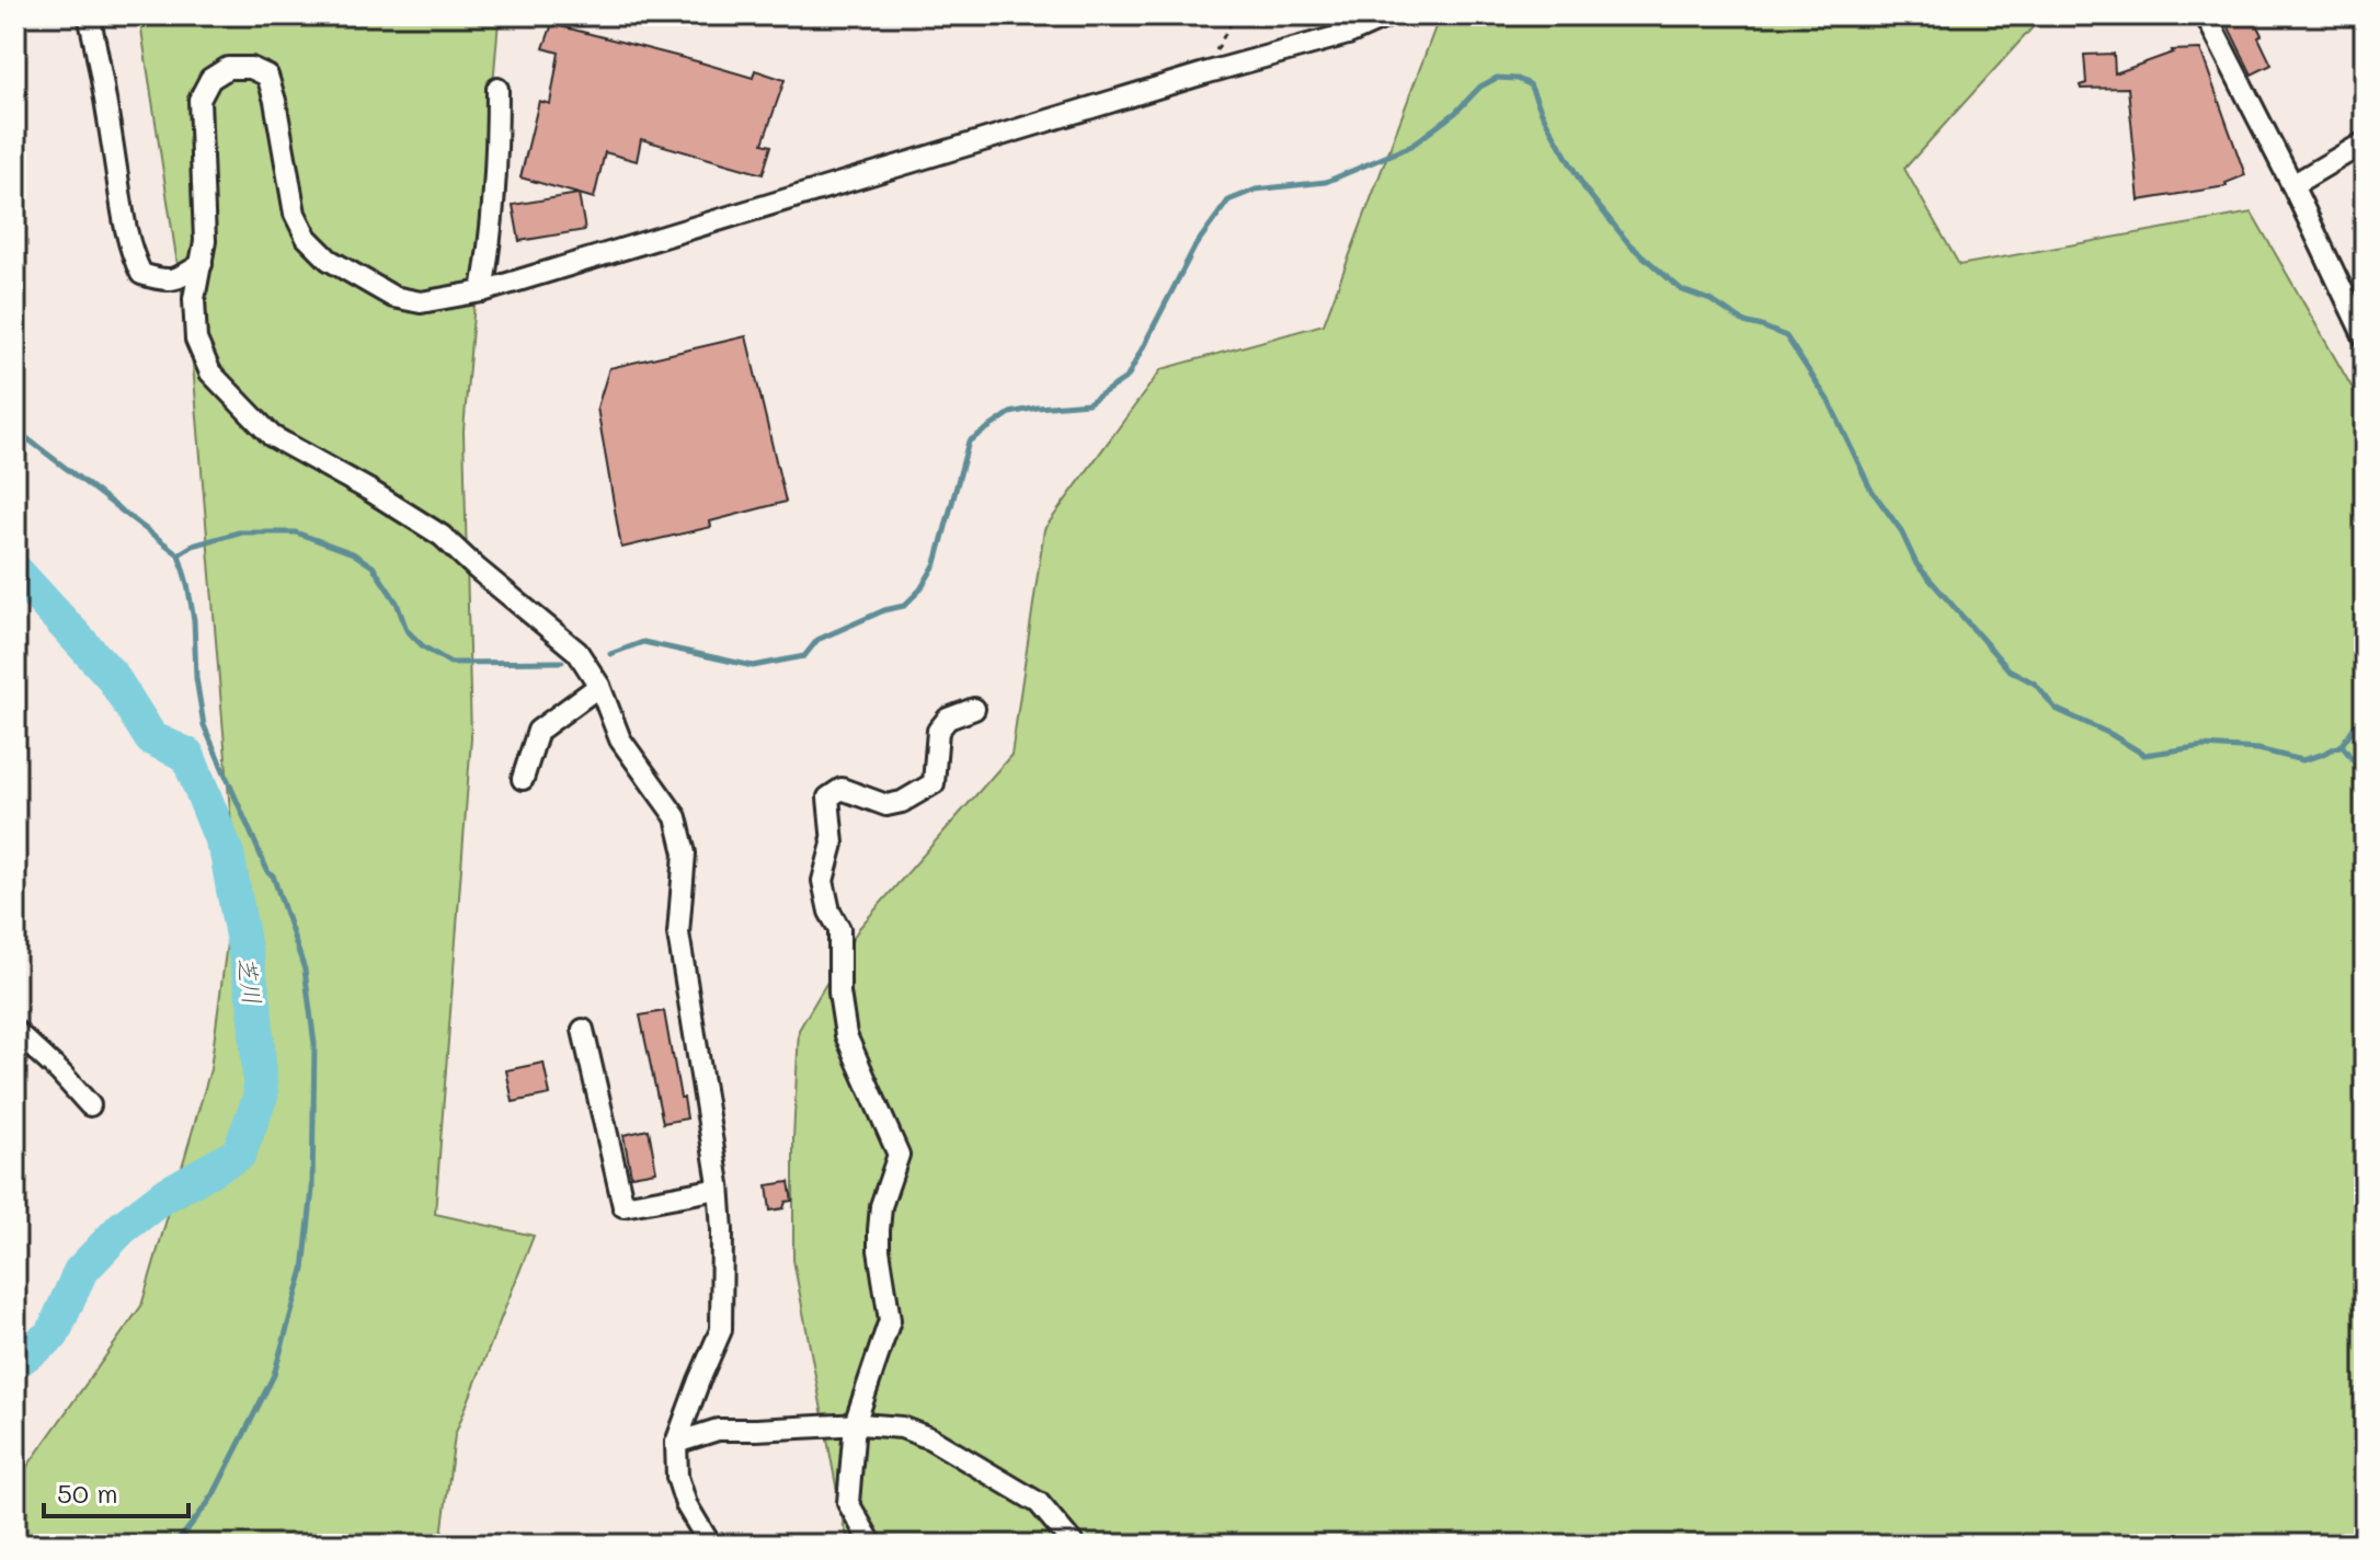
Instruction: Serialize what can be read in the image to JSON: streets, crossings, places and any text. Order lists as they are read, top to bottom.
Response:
{
  "water": ["芝川"],
  "scale_bar": "50 m"
}
